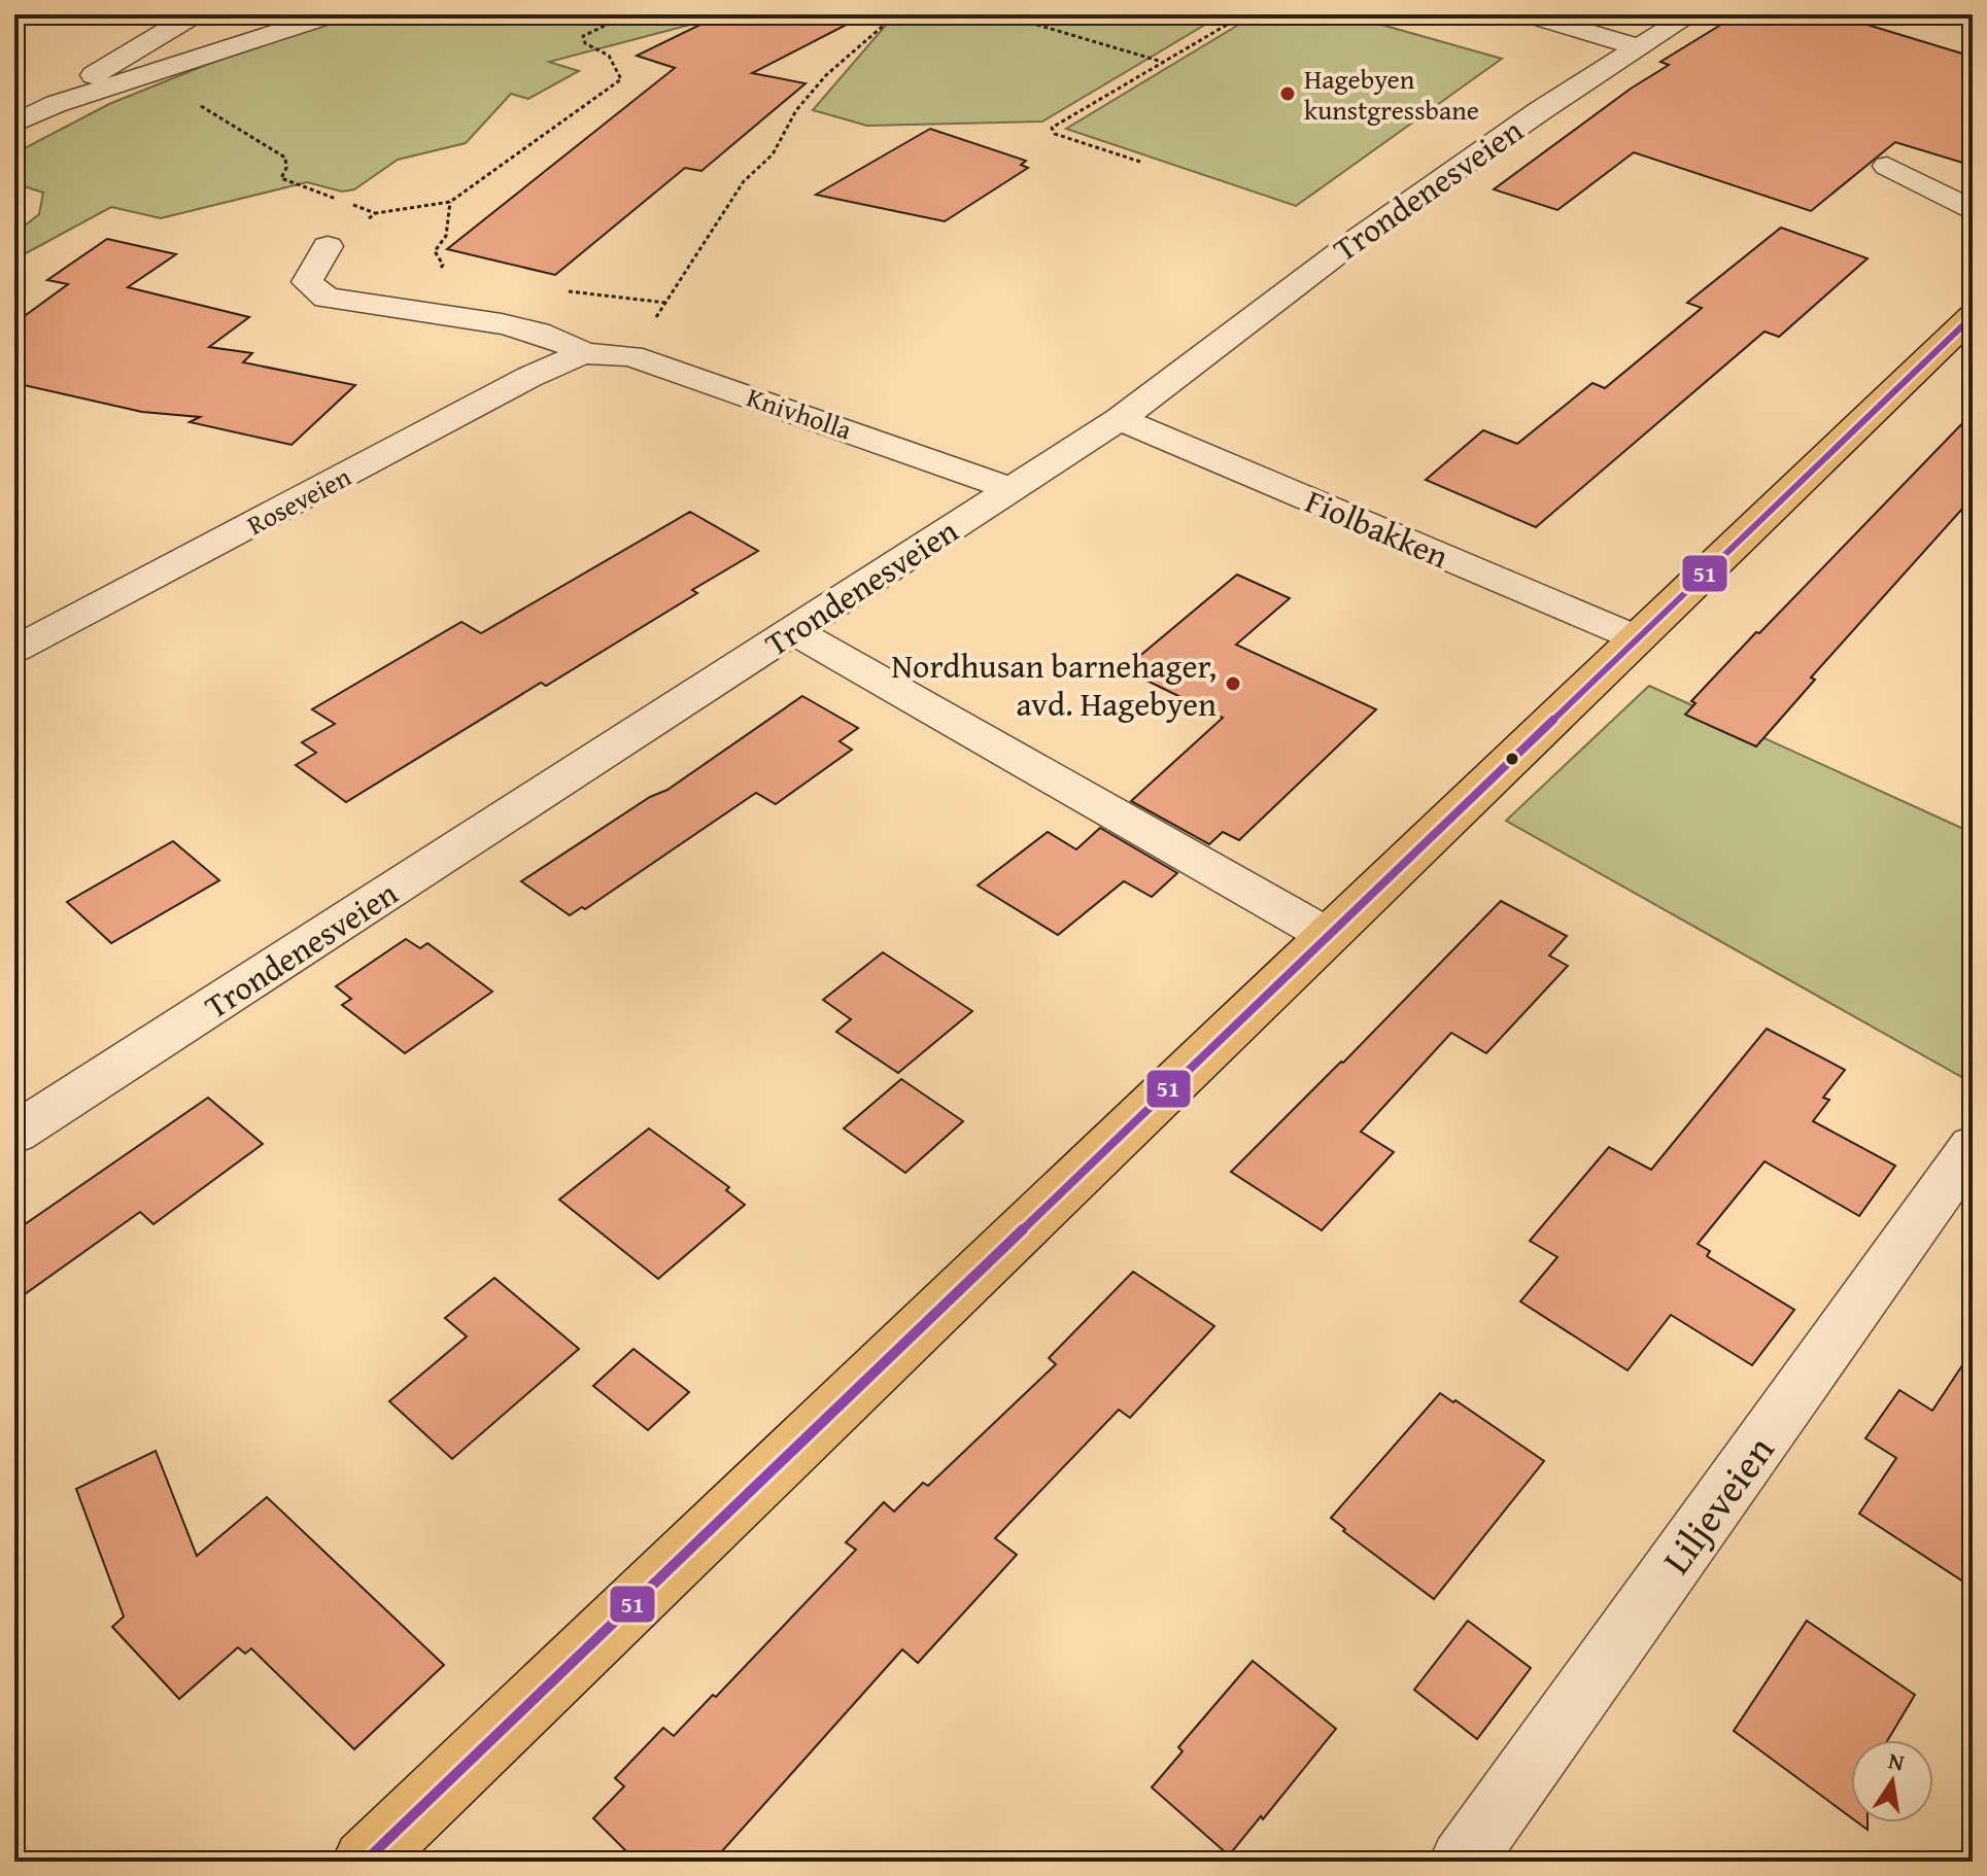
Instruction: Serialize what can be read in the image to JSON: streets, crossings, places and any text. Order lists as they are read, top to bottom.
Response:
{
  "streets": {
    "street": [
      "Trondenesveien",
      "Knivholla",
      "Roseveien",
      "Fiolbakken",
      "Liljeveien"
    ]
  },
  "crossings": [
    ["Trondenesveien", "Knivholla"],
    ["Trondenesveien", "Fiolbakken"],
    ["Knivholla", "Roseveien"]
  ],
  "places": ["Hagebyen kunstgressbane", "Nordhusan barnehager, avd. Hagebyen"],
  "lines": ["transit line 51"],
  "north": "top"
}
